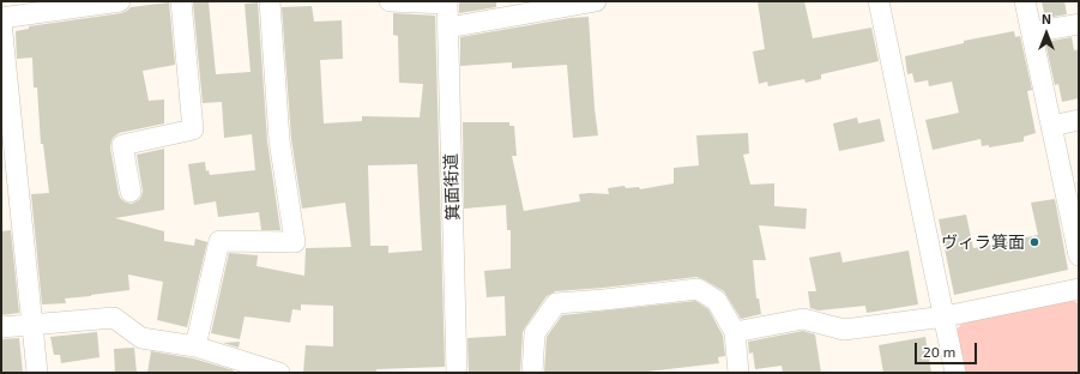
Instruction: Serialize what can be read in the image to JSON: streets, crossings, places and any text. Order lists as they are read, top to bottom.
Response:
{
  "streets": {
    "street": ["箕面街道"]
  },
  "places": ["ヴィラ箕面"],
  "scale_bar": "20 m",
  "north": "top"
}
